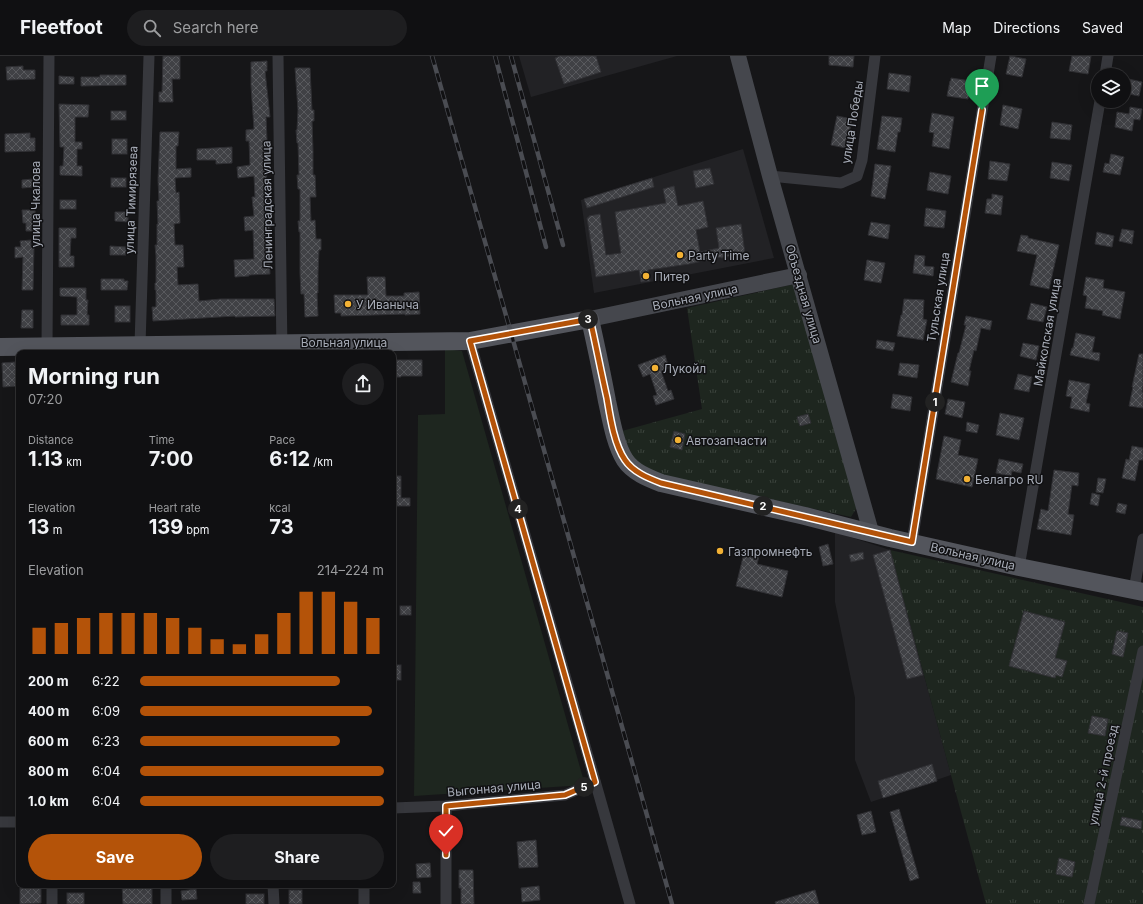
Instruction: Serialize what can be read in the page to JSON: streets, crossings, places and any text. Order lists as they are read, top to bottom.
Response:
{
  "streets": {
    "main road": ["Вольная улица"],
    "street": [
      "улица Победы",
      "улица Тимирязева",
      "улица Чкалова",
      "Ленинградская улица",
      "Объездная улица",
      "Тульская улица",
      "Майкопская улица",
      "улица 2-й проезд",
      "Выгонная улица"
    ]
  },
  "crossings": [
    ["улица Победы", "Объездная улица"],
    ["улица Тимирязева", "Вольная улица"],
    ["улица Чкалова", "Вольная улица"],
    ["Ленинградская улица", "Вольная улица"],
    ["Объездная улица", "Вольная улица"],
    ["Вольная улица", "Тульская улица"],
    ["Вольная улица", "Майкопская улица"]
  ],
  "places": [
    "Party Time",
    "Питер",
    "У Иваныча",
    "Лукойл",
    "Автозапчасти",
    "Белагро RU",
    "Газпромнефть"
  ],
  "page": {
    "header": "Fleetfoot",
    "search": "Search here",
    "nav": ["Map", "Directions", "Saved"],
    "pins": [
      "3",
      "1",
      "2",
      "4",
      "5"
    ],
    "heading": ["Morning run", "07:20"],
    "stats": [
      ["Distance", "1.13 km"],
      ["Time", "7:00"],
      ["Pace", "6:12 /km"],
      ["Elevation", "13 m"],
      ["Heart rate", "139 bpm"],
      ["kcal", "73"]
    ],
    "chart": ["Elevation", "214–224 m"],
    "list": [
      {
        "name": "200 m",
        "note": "6:22"
      },
      {
        "name": "400 m",
        "note": "6:09"
      },
      {
        "name": "600 m",
        "note": "6:23"
      },
      {
        "name": "800 m",
        "note": "6:04"
      },
      {
        "name": "1.0 km",
        "note": "6:04"
      }
    ],
    "buttons": ["Save", "Share"]
  }
}
